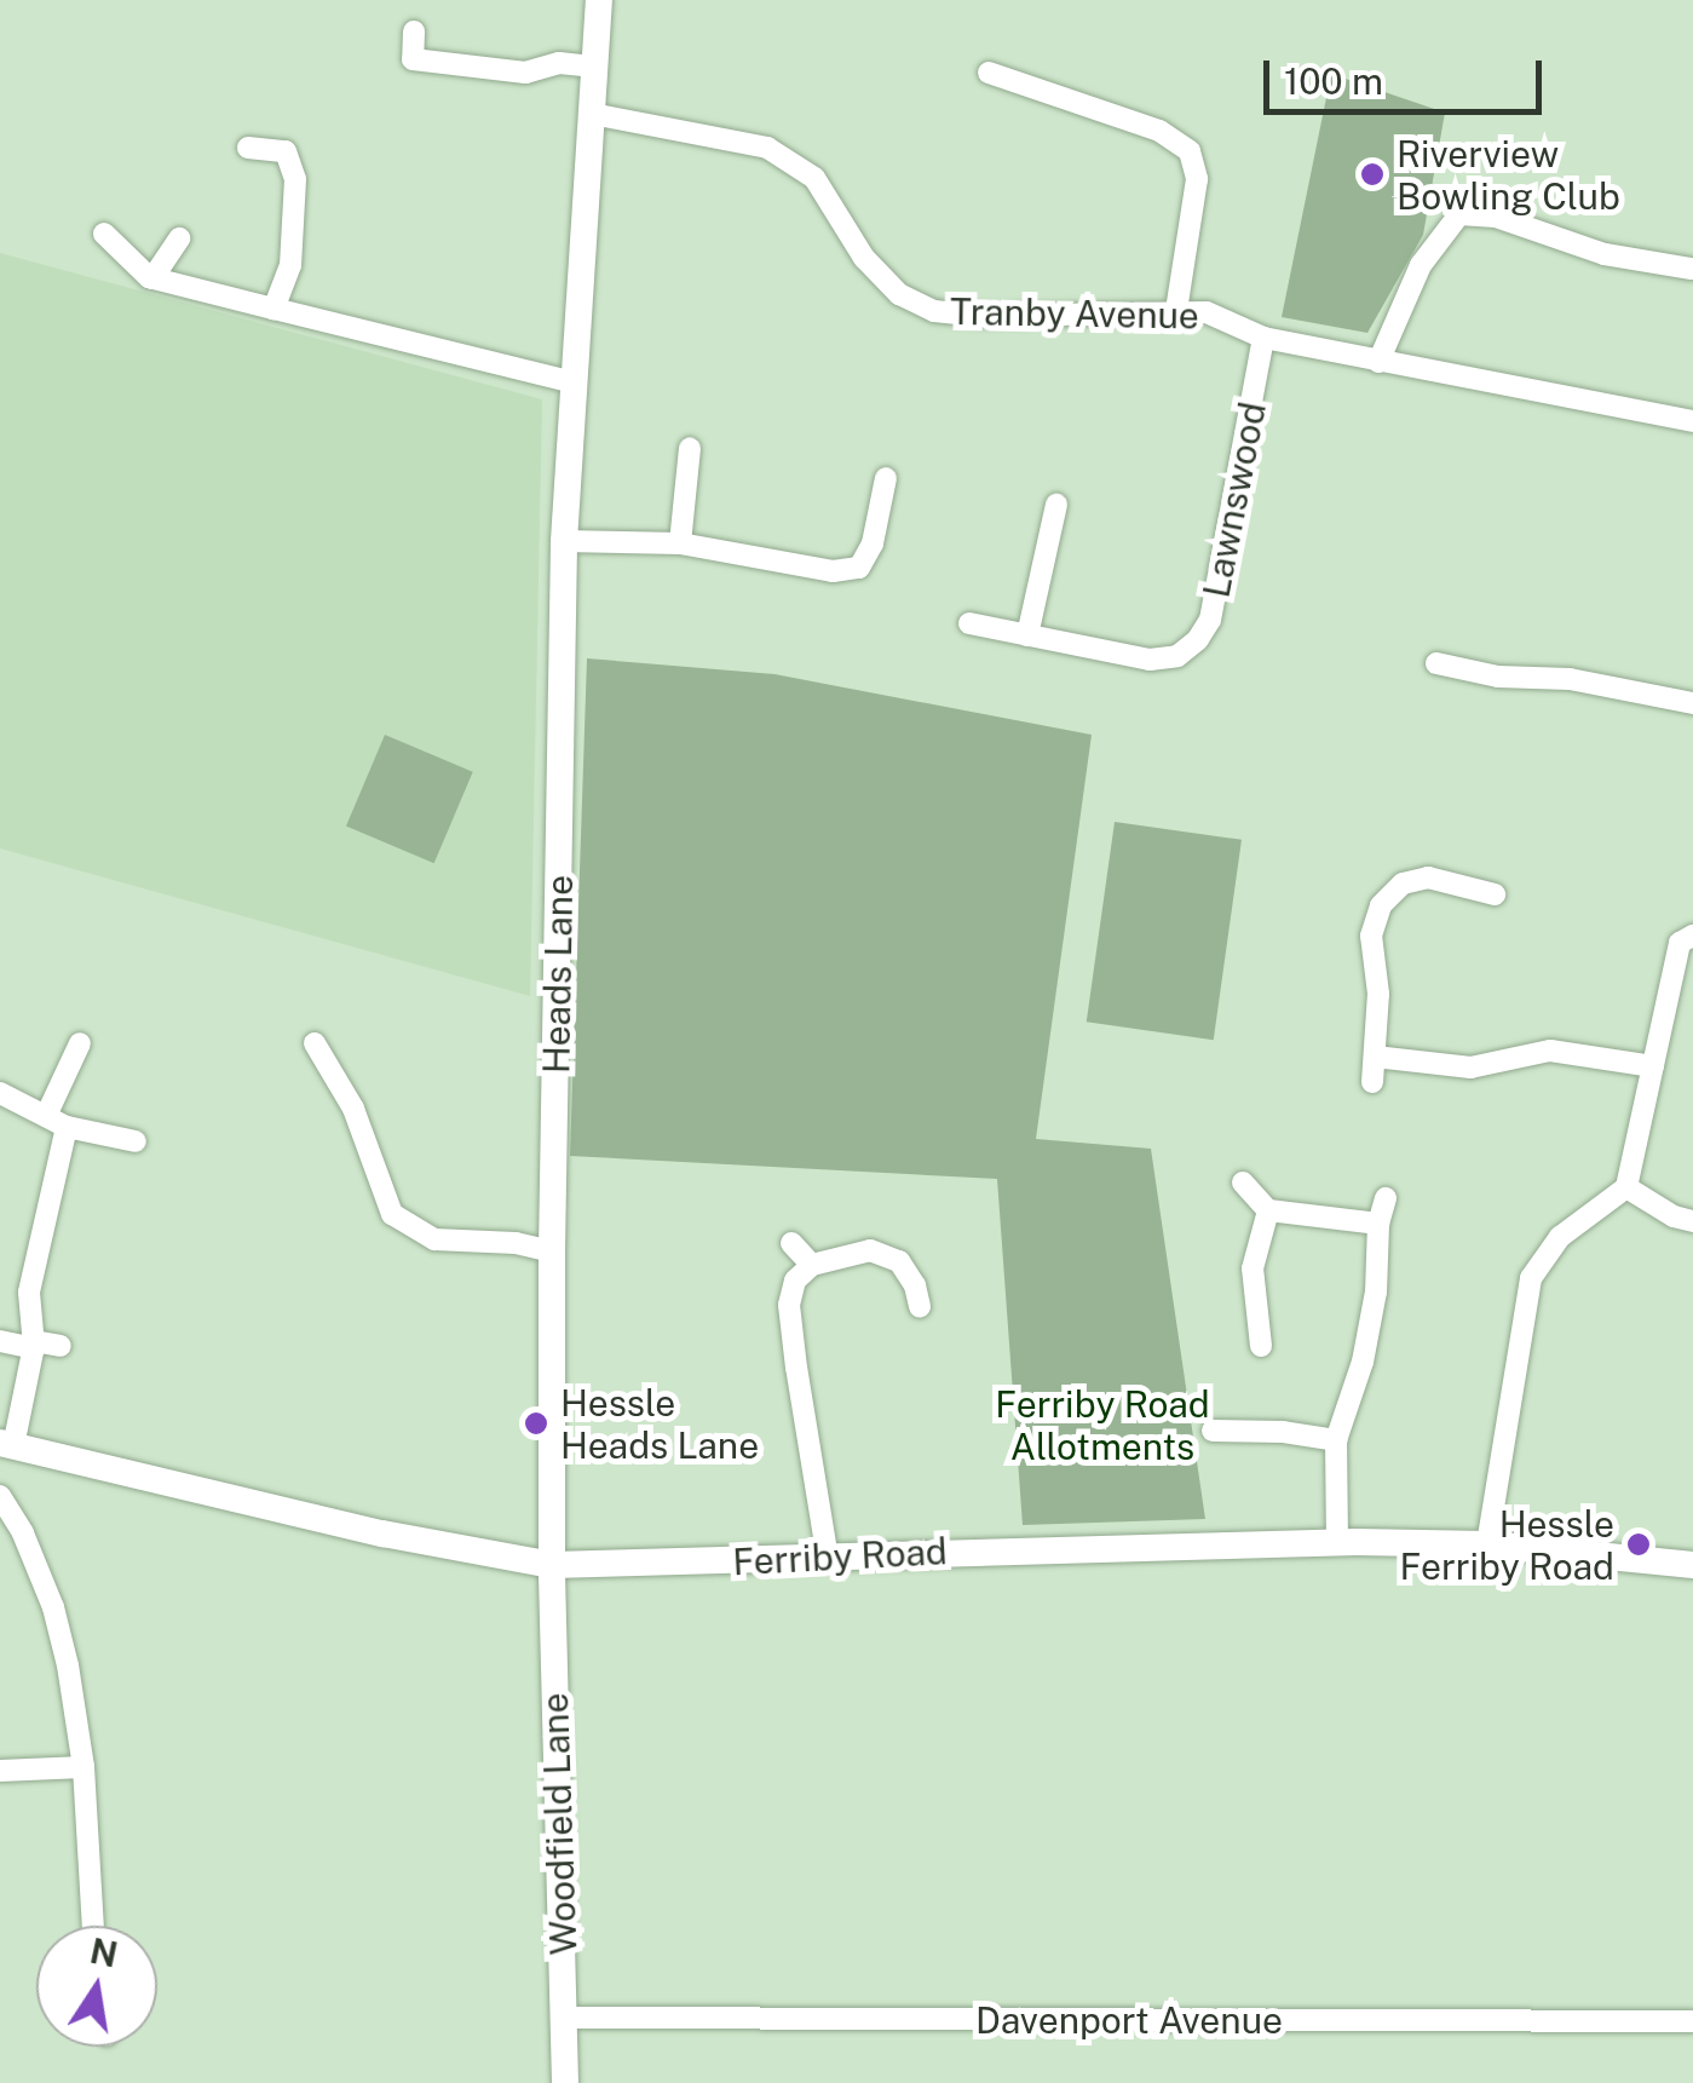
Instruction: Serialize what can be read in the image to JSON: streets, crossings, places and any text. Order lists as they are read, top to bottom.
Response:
{
  "streets": {
    "street": [
      "Tranby Avenue",
      "Lawnswood",
      "Heads Lane",
      "Ferriby Road",
      "Woodfield Lane",
      "Davenport Avenue"
    ]
  },
  "crossings": [
    ["Tranby Avenue", "Lawnswood"],
    ["Tranby Avenue", "Heads Lane"],
    ["Heads Lane", "Ferriby Road"],
    ["Heads Lane", "Woodfield Lane"],
    ["Ferriby Road", "Woodfield Lane"],
    ["Woodfield Lane", "Davenport Avenue"]
  ],
  "parks": ["Ferriby Road Allotments"],
  "places": ["Riverview Bowling Club", "Hessle Heads Lane", "Hessle Ferriby Road"],
  "scale_bar": "100 m",
  "north": "top"
}
